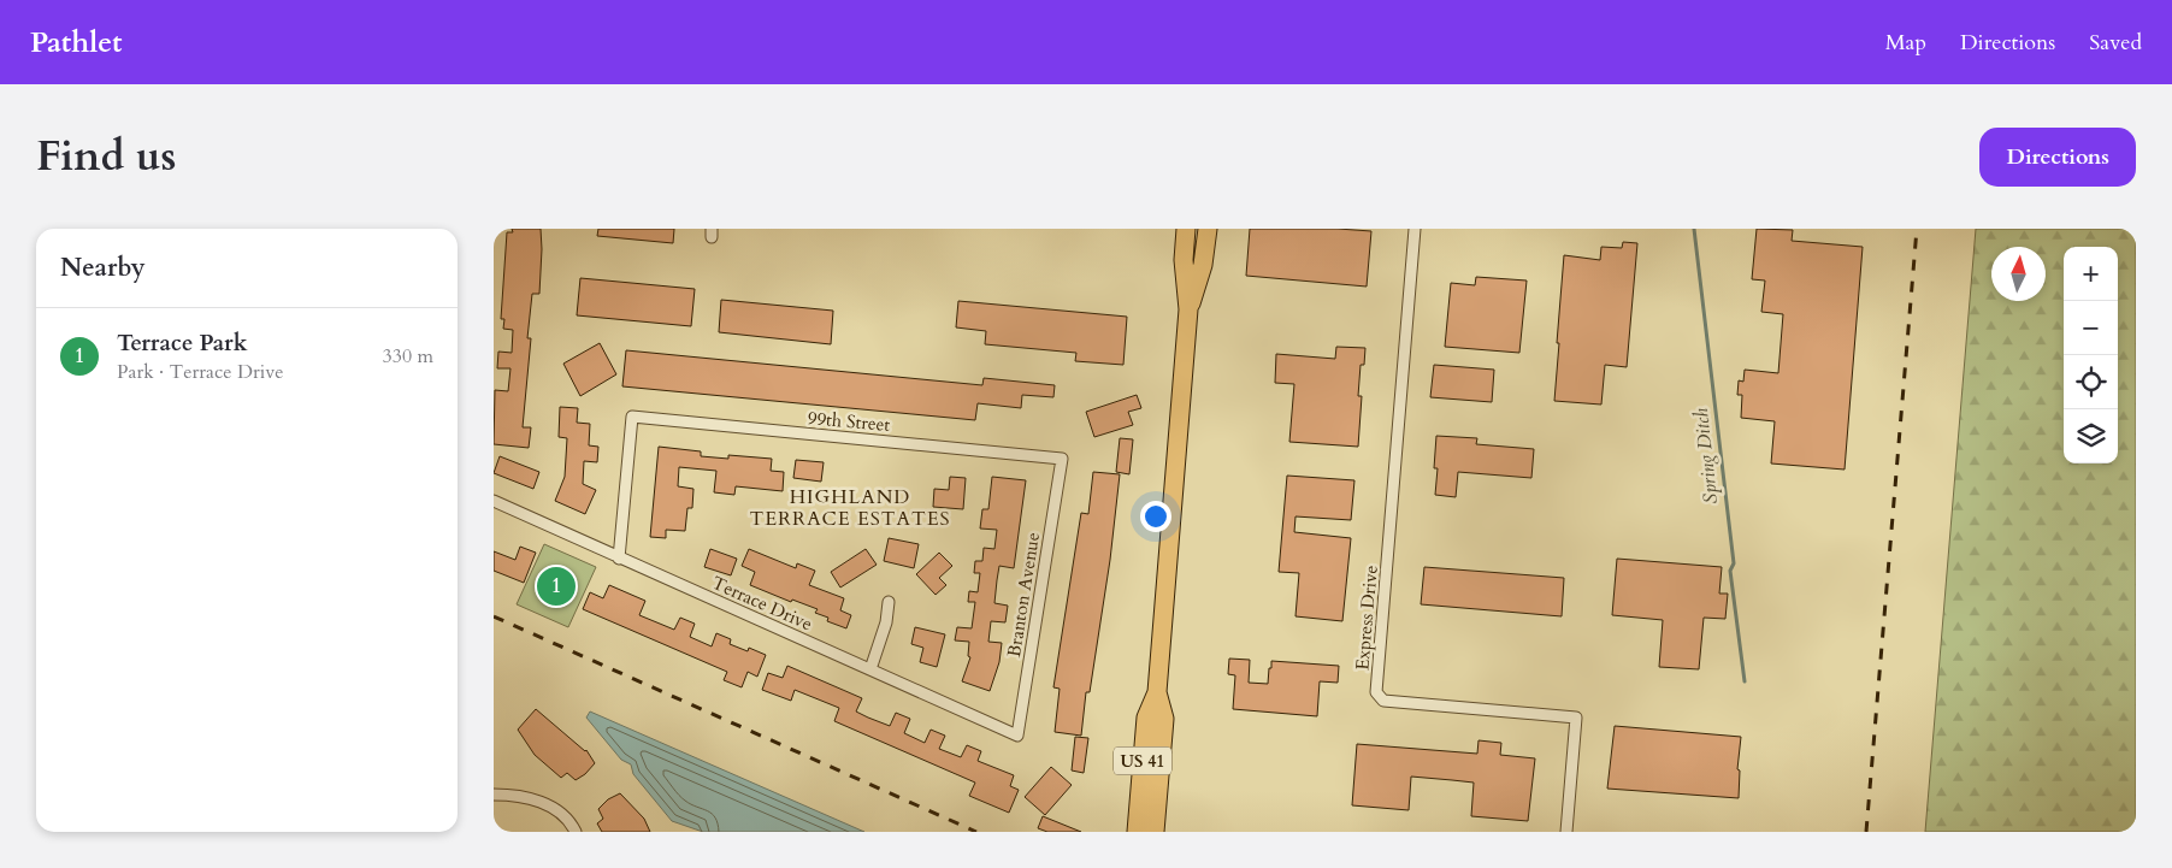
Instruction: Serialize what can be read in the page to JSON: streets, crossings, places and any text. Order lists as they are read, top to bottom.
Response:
{
  "streets": {
    "highway": ["US 41"],
    "street": [
      "99th Street",
      "Branton Avenue",
      "Terrace Drive",
      "Express Drive"
    ]
  },
  "crossings": [
    ["99th Street", "Branton Avenue"],
    ["99th Street", "Terrace Drive"],
    ["Branton Avenue", "Terrace Drive"]
  ],
  "districts": ["HIGHLAND TERRACE ESTATES"],
  "water": ["Spring Ditch"],
  "north": "top",
  "page": {
    "header": "Pathlet",
    "nav": ["Map", "Directions", "Saved"],
    "title": "Find us",
    "buttons": "Directions",
    "heading": "Nearby",
    "map_buttons": ["+", "−"],
    "list": [
      {
        "mark": "1",
        "name": "Terrace Park",
        "note": "Park · Terrace Drive",
        "value": "330 m"
      }
    ],
    "pins": "1"
  }
}
